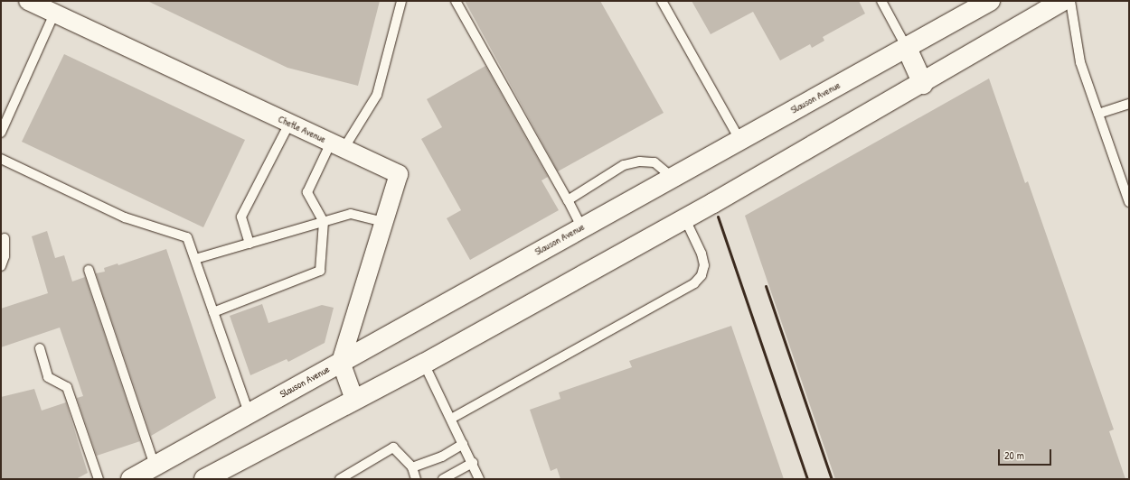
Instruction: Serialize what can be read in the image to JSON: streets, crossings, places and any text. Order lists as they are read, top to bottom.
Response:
{
  "streets": {
    "main road": ["Slauson Avenue"],
    "street": ["Chetle Avenue"]
  },
  "crossings": [
    ["Slauson Avenue", "Chetle Avenue"]
  ],
  "scale_bar": "20 m"
}
